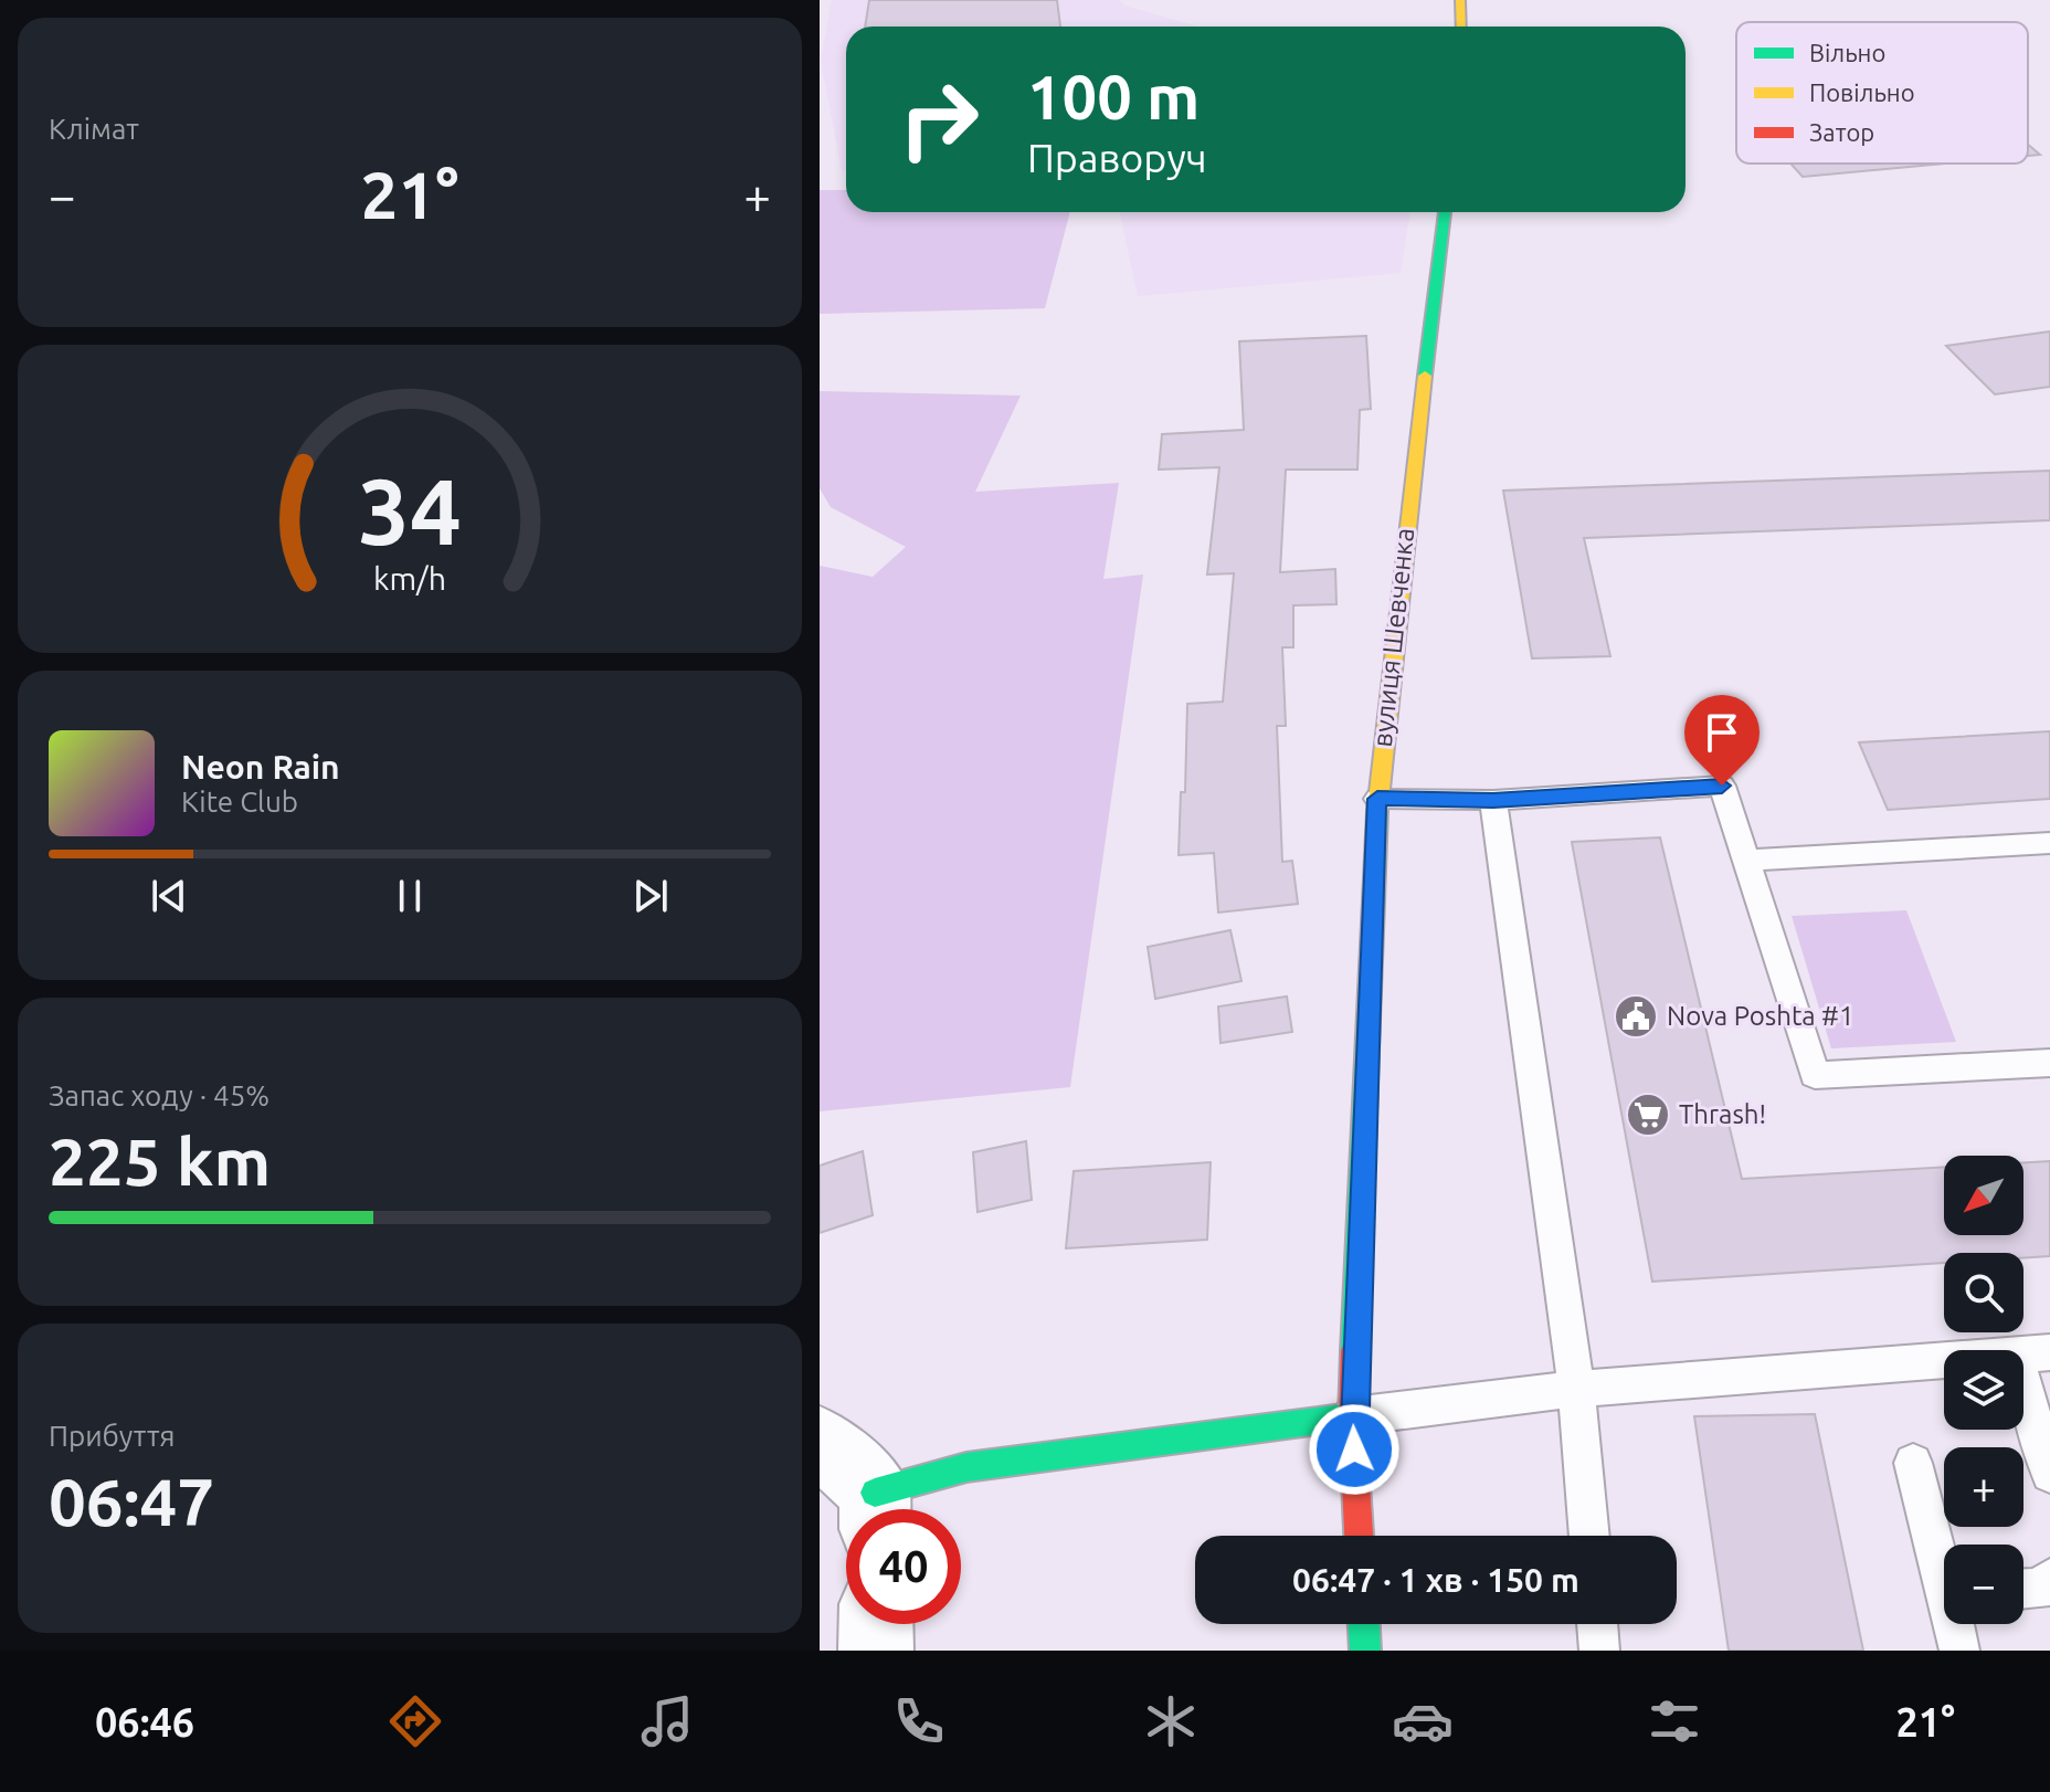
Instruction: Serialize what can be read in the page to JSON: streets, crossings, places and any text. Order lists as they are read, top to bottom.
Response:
{
  "streets": {
    "street": ["вулиця Шевченка"]
  },
  "places": {
    "public building": ["Nova Poshta #1"],
    "supermarket": ["Thrash!"]
  },
  "legend": ["Вільно", "Повільно", "Затор"],
  "north": "bottom left",
  "page": {
    "tile": [
      "Клімат",
      ["Запас ходу · 45%", "225 km"],
      ["Прибуття", "06:47"]
    ],
    "turn": ["100 m", "Праворуч"],
    "heat": ["−", "21°", "+"],
    "song": ["Neon Rain", "Kite Club"],
    "map_buttons": ["+", "−"],
    "limit": "40",
    "trip": "06:47 · 1 хв · 150 m",
    "tabs": ["06:46", "21°"],
    "gauge": ["34", "km/h"]
  }
}
